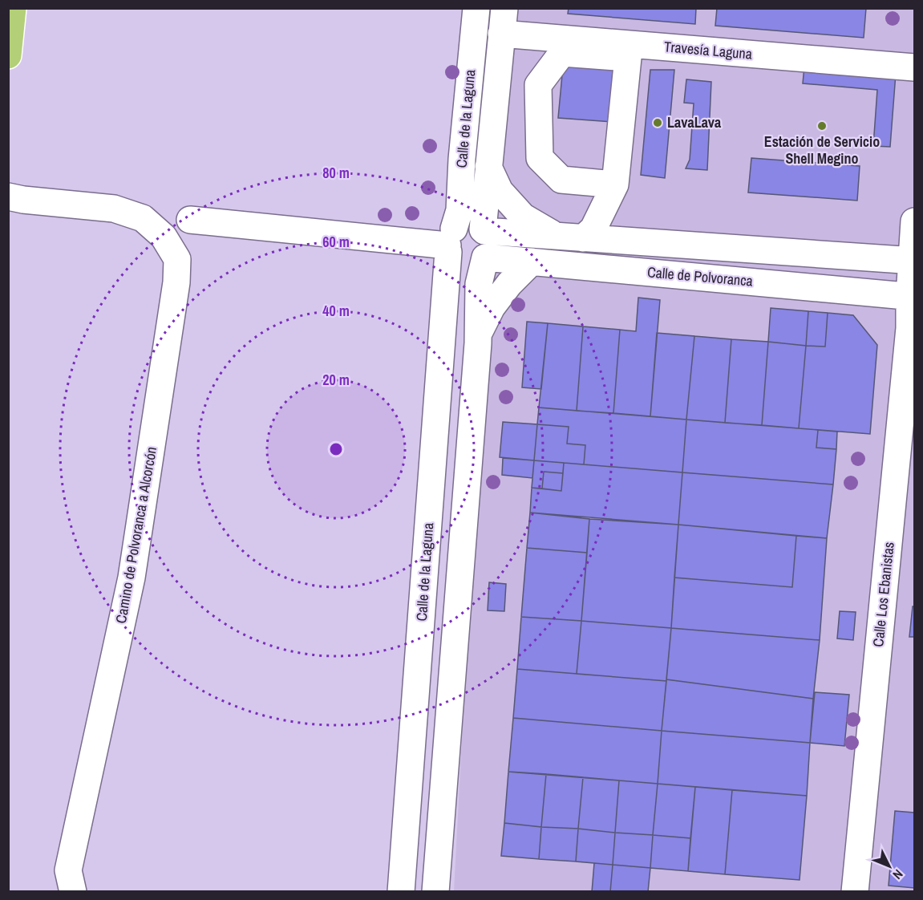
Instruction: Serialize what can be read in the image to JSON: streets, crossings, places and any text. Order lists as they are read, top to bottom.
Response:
{
  "streets": {
    "street": [
      "Travesía Laguna",
      "Calle de la Laguna",
      "Calle de Polvoranca",
      "Camino de Polvoranca a Alcorcón",
      "Calle Los Ebanistas"
    ]
  },
  "crossings": [
    ["Travesía Laguna", "Calle de la Laguna"],
    ["Calle de la Laguna", "Calle de Polvoranca"],
    ["Calle de Polvoranca", "Calle Los Ebanistas"]
  ],
  "places": ["LavaLava", "Estación de Servicio Shell Megino"],
  "north": "bottom right",
  "rings": [
    "80 m",
    "60 m",
    "40 m",
    "20 m"
  ]
}
